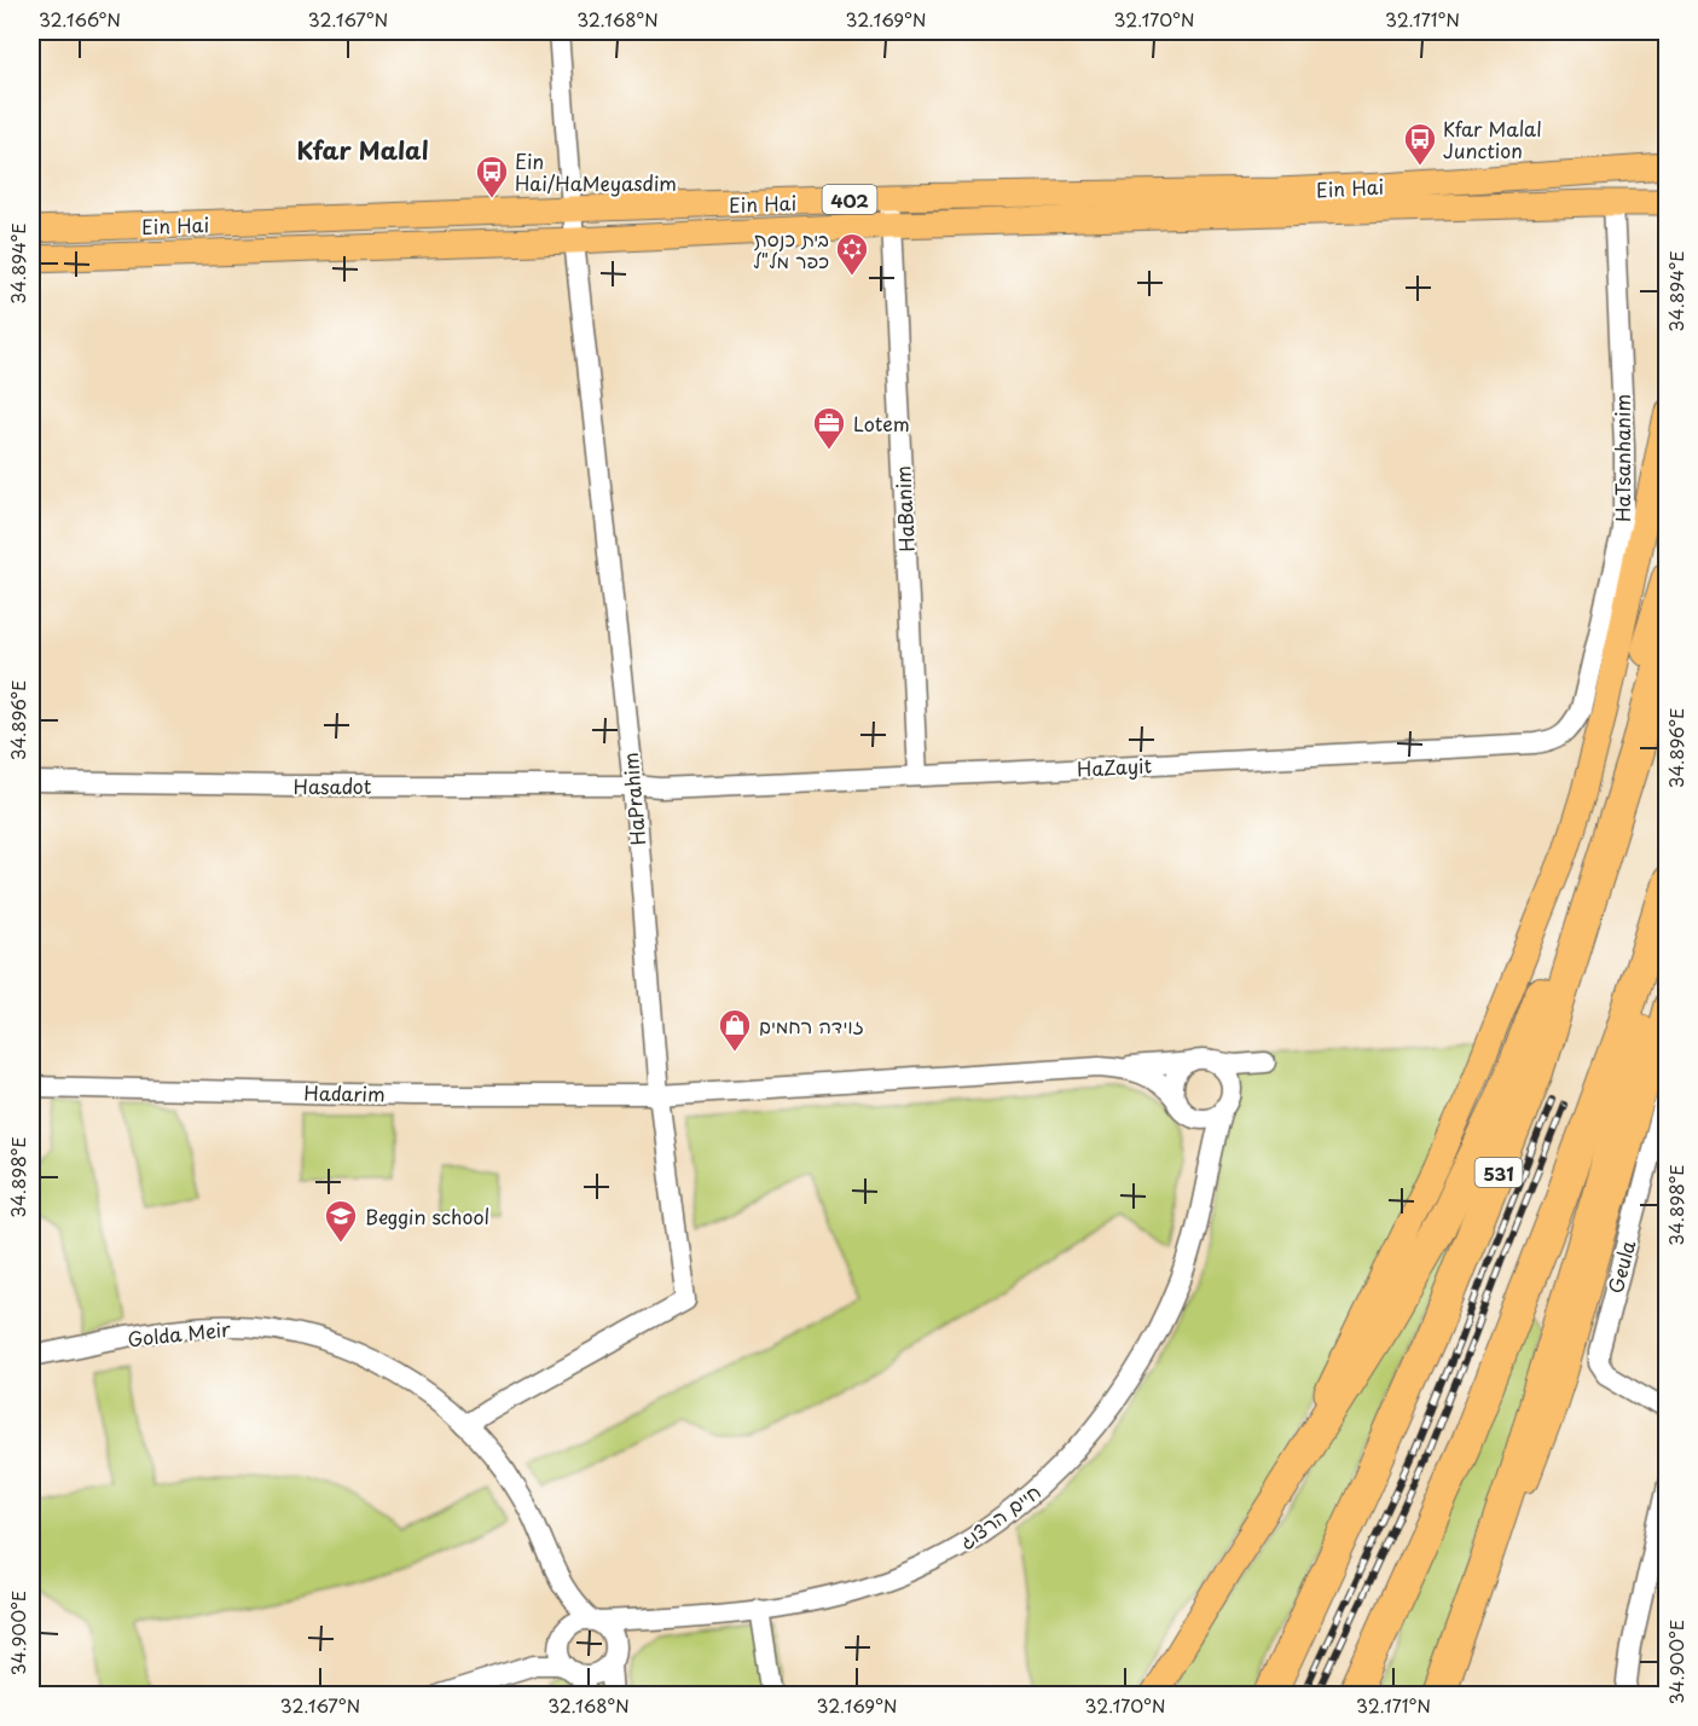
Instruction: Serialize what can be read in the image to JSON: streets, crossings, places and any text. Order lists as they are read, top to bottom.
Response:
{
  "streets": {
    "highway": ["531"],
    "main road": ["Ein Hai", "402"],
    "street": [
      "HaTsanhanim",
      "HaBanim",
      "HaZayit",
      "Hasadot",
      "HaPrahim",
      "Hadarim",
      "Geula",
      "Golda Meir",
      "חיים הרצוג"
    ]
  },
  "crossings": [
    ["Ein Hai", "HaTsanhanim"],
    ["Ein Hai", "HaBanim"],
    ["Ein Hai", "HaPrahim"],
    ["HaTsanhanim", "HaZayit"],
    ["HaBanim", "HaZayit"],
    ["HaZayit", "Hasadot"],
    ["HaZayit", "HaPrahim"],
    ["Hasadot", "HaPrahim"],
    ["HaPrahim", "Hadarim"],
    ["HaPrahim", "Golda Meir"],
    ["Golda Meir", "חיים הרצוג"]
  ],
  "districts": ["Kfar Malal"],
  "places": {
    "bus stop": ["Kfar Malal Junction", "Ein Hai/HaMeyasdim"],
    "synagogue": ["בית כנסת כפר מל\"ל"],
    "office": ["Lotem"],
    "shop": ["זוידה רחמים"],
    "school or university": ["Beggin school"]
  },
  "coordinates": [
    "32.166°N",
    "32.167°N",
    "32.168°N",
    "32.169°N",
    "32.170°N",
    "32.171°N",
    "34.894°E",
    "34.896°E",
    "34.898°E",
    "34.900°E"
  ]
}
